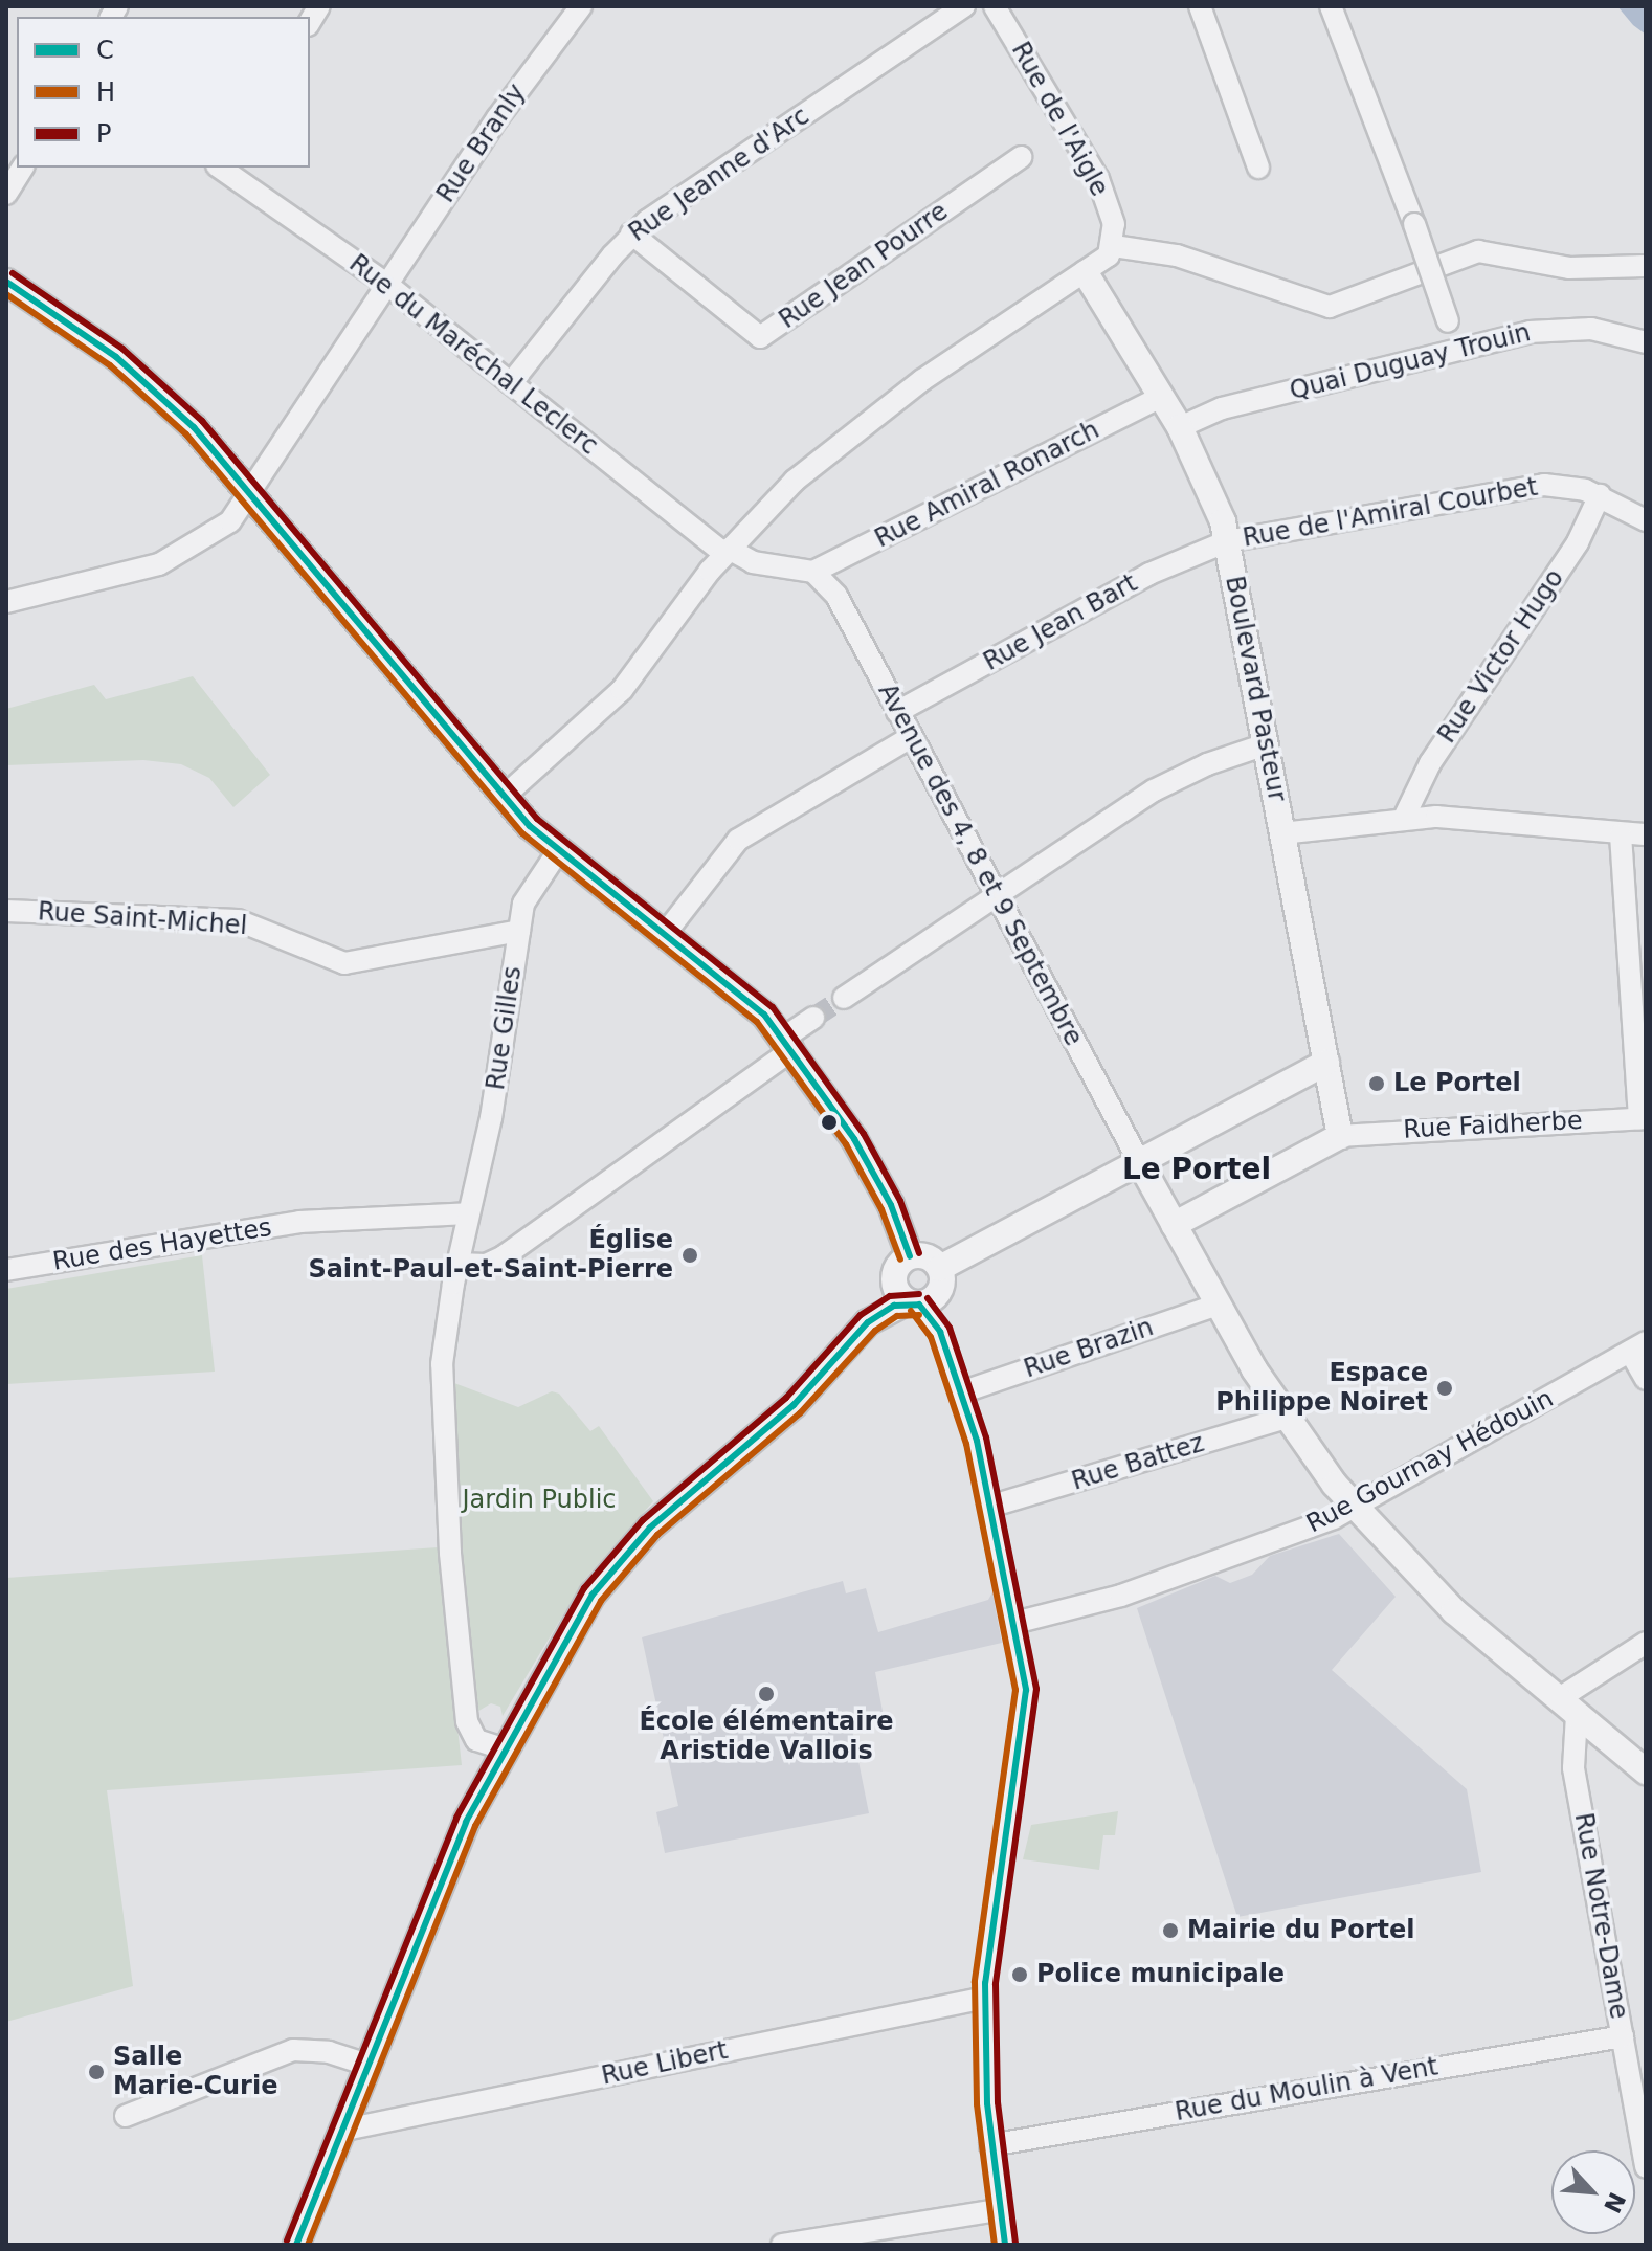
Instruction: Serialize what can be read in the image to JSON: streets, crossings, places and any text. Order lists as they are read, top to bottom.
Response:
{
  "streets": {
    "street": [
      "Rue de l'Aigle",
      "Rue Branly",
      "Rue Jeanne d'Arc",
      "Rue Jean Pourre",
      "Rue du Maréchal Leclerc",
      "Quai Duguay Trouin",
      "Rue Amiral Ronarch",
      "Rue de l'Amiral Courbet",
      "Rue Jean Bart",
      "Rue Victor Hugo",
      "Boulevard Pasteur",
      "Avenue des 4, 8 et 9 Septembre",
      "Rue Saint-Michel",
      "Rue Gilles",
      "Rue Faidherbe",
      "Rue des Hayettes",
      "Rue Brazin",
      "Rue Gournay Hédouin",
      "Rue Battez",
      "Rue Notre-Dame",
      "Rue Libert",
      "Rue du Moulin à Vent"
    ]
  },
  "crossings": [
    ["Rue Branly", "Rue du Maréchal Leclerc"],
    ["Rue Jeanne d'Arc", "Rue Jean Pourre"],
    ["Rue Jeanne d'Arc", "Rue du Maréchal Leclerc"],
    ["Rue du Maréchal Leclerc", "Rue Amiral Ronarch"],
    ["Rue du Maréchal Leclerc", "Avenue des 4, 8 et 9 Septembre"],
    ["Quai Duguay Trouin", "Boulevard Pasteur"],
    ["Rue Amiral Ronarch", "Boulevard Pasteur"],
    ["Rue Amiral Ronarch", "Avenue des 4, 8 et 9 Septembre"],
    ["Rue de l'Amiral Courbet", "Rue Jean Bart"],
    ["Rue de l'Amiral Courbet", "Rue Victor Hugo"],
    ["Rue de l'Amiral Courbet", "Boulevard Pasteur"],
    ["Rue Jean Bart", "Boulevard Pasteur"],
    ["Rue Jean Bart", "Avenue des 4, 8 et 9 Septembre"],
    ["Boulevard Pasteur", "Rue Faidherbe"],
    ["Rue Saint-Michel", "Rue Gilles"],
    ["Rue Gilles", "Rue des Hayettes"],
    ["Rue Notre-Dame", "Rue du Moulin à Vent"]
  ],
  "districts": ["Le Portel"],
  "parks": ["Jardin Public"],
  "places": [
    "Le Portel",
    "Église Saint-Paul-et-Saint-Pierre",
    "Espace Philippe Noiret",
    "École élémentaire Aristide Vallois",
    "Mairie du Portel",
    "Police municipale",
    "Salle Marie-Curie"
  ],
  "lines": ["transit line P", "transit line C", "transit line H"],
  "legend": ["C", "H", "P"],
  "north": "bottom right"
}
